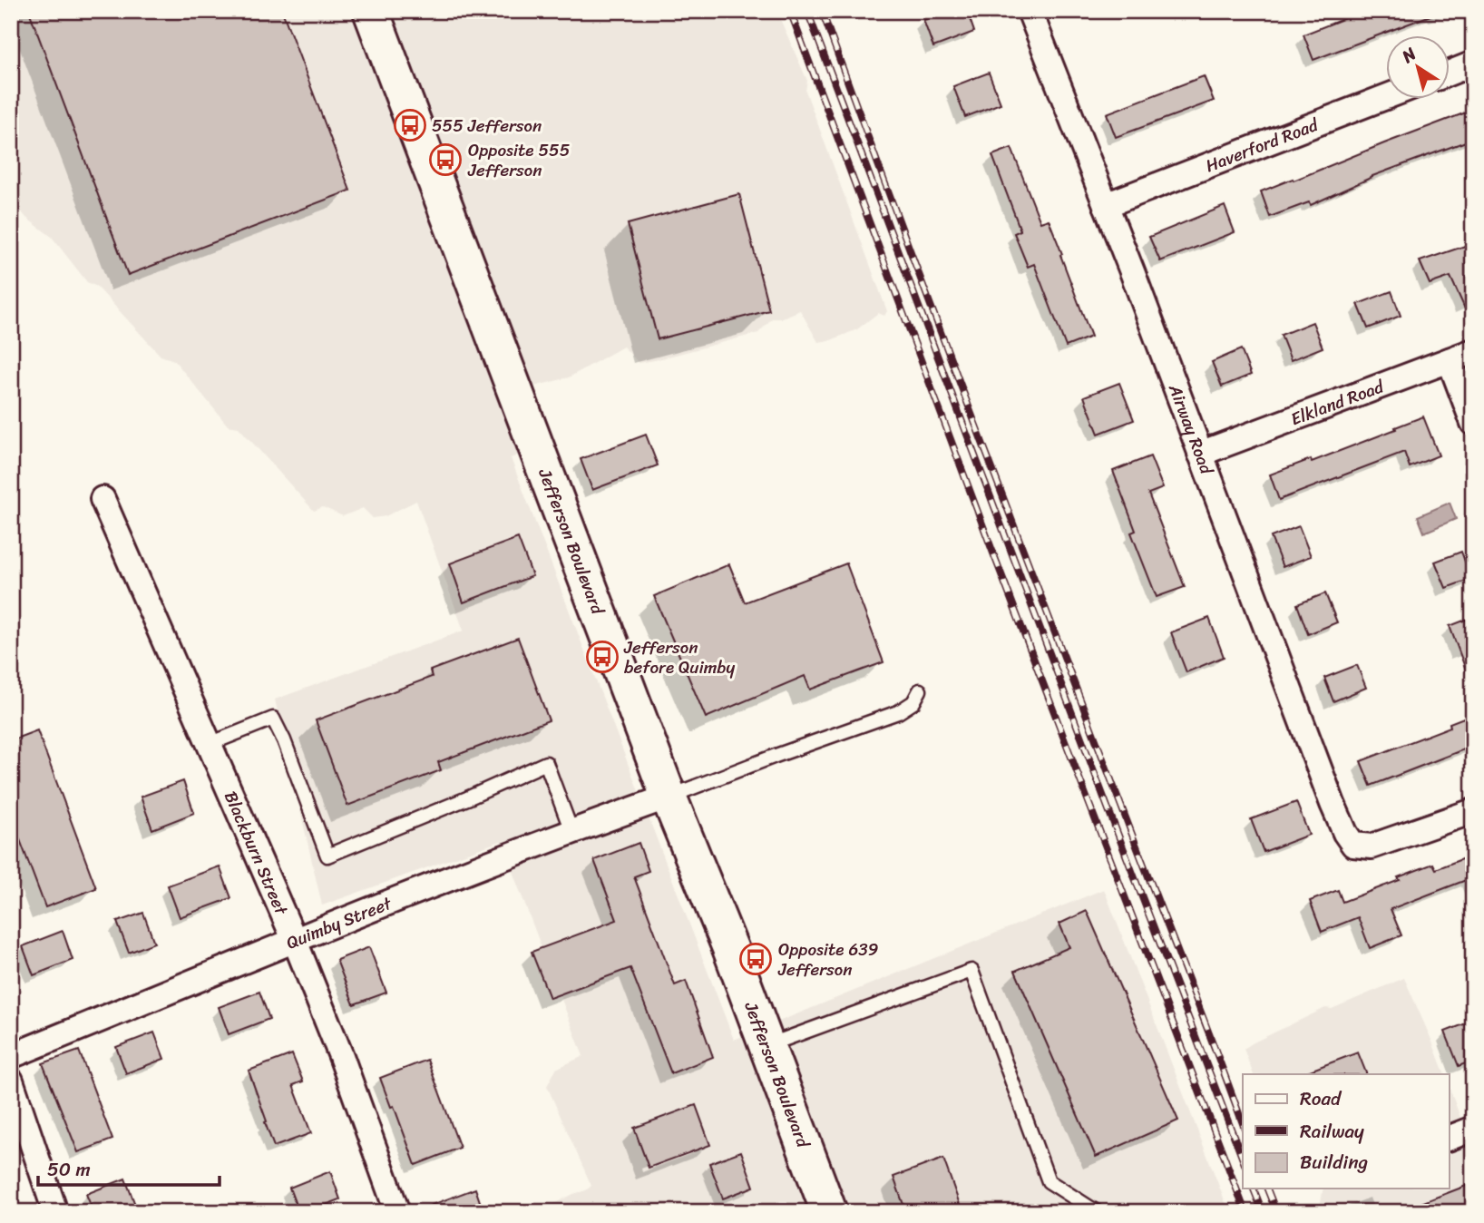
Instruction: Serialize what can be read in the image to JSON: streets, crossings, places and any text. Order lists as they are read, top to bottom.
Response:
{
  "streets": {
    "main road": ["Jefferson Boulevard"],
    "street": [
      "Haverford Road",
      "Elkland Road",
      "Airway Road",
      "Blackburn Street",
      "Quimby Street"
    ]
  },
  "crossings": [
    ["Haverford Road", "Airway Road"],
    ["Elkland Road", "Airway Road"],
    ["Jefferson Boulevard", "Quimby Street"],
    ["Blackburn Street", "Quimby Street"]
  ],
  "places": {
    "bus stop": [
      "555 Jefferson",
      "Opposite 555 Jefferson",
      "Jefferson before Quimby",
      "Opposite 639 Jefferson"
    ]
  },
  "legend": ["Road", "Railway", "Building"],
  "scale_bar": "50 m",
  "north": "top left"
}
